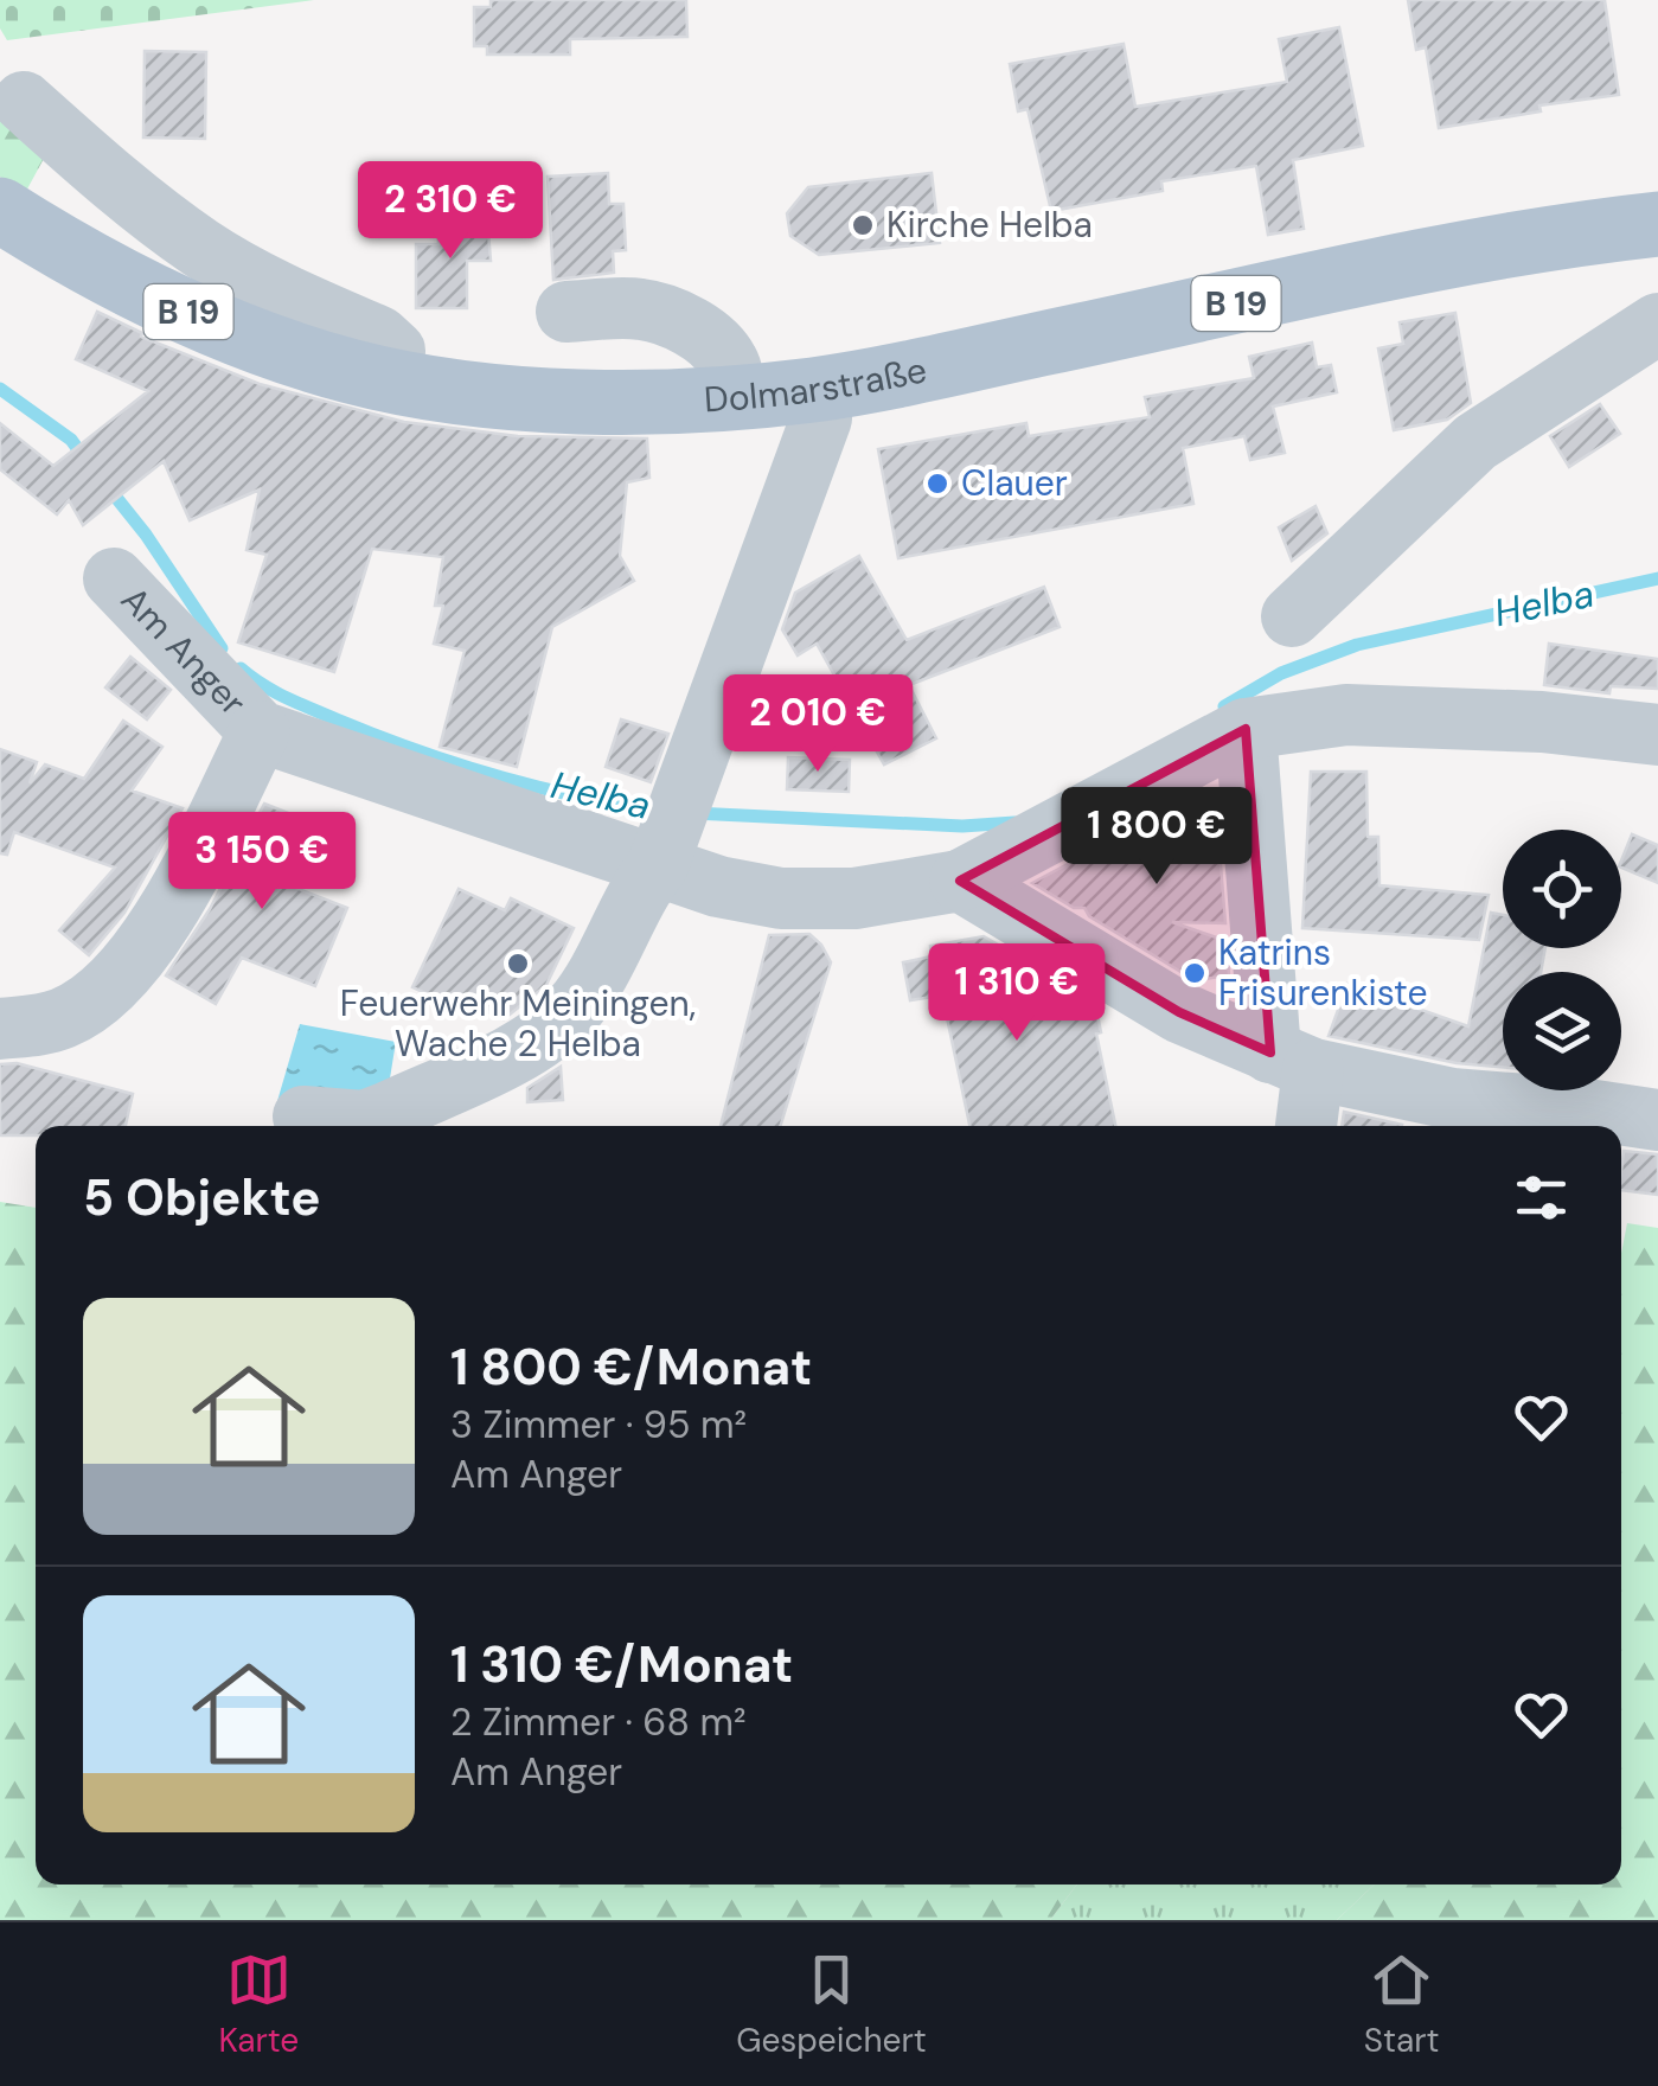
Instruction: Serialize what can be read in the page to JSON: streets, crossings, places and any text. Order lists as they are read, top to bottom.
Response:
{
  "streets": {
    "main road": ["B 19", "Dolmarstraße"],
    "street": ["Am Anger"]
  },
  "water": ["Helba"],
  "places": [
    "Kirche Helba",
    "Clauer",
    "Feuerwehr Meiningen, Wache 2 Helba",
    "Katrins Frisurenkiste"
  ],
  "page": {
    "price": [
      "2 310 €",
      "2 010 €",
      "1 800 €",
      "3 150 €",
      "1 310 €"
    ],
    "heading": "5 Objekte",
    "list": [
      {
        "name": "1 800 €/Monat",
        "note": "3 Zimmer · 95 m² · Am Anger"
      },
      {
        "name": "1 310 €/Monat",
        "note": "2 Zimmer · 68 m² · Am Anger"
      }
    ],
    "tabs": ["Karte", "Gespeichert", "Start"]
  }
}
